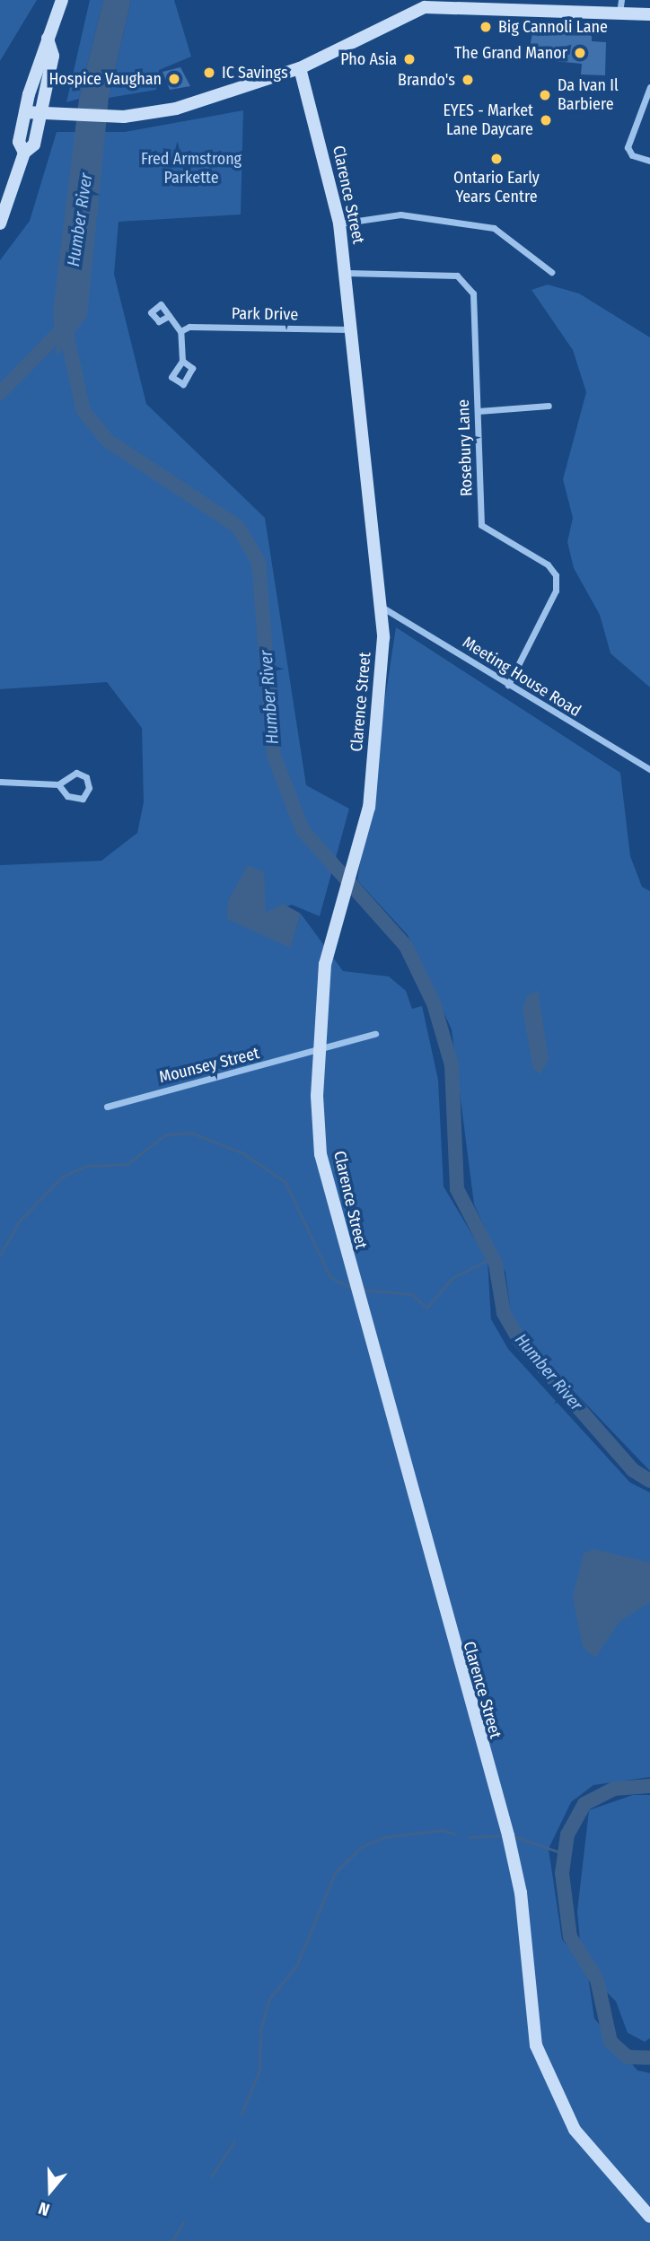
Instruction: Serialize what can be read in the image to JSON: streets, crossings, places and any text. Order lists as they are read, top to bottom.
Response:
{
  "streets": {
    "street": [
      "Clarence Street",
      "Park Drive",
      "Rosebury Lane",
      "Meeting House Road",
      "Mounsey Street"
    ]
  },
  "crossings": [
    ["Clarence Street", "Park Drive"],
    ["Clarence Street", "Rosebury Lane"],
    ["Clarence Street", "Meeting House Road"],
    ["Clarence Street", "Mounsey Street"],
    ["Rosebury Lane", "Meeting House Road"]
  ],
  "water": ["Humber River"],
  "parks": ["Fred Armstrong Parkette"],
  "places": [
    "Big Cannoli Lane",
    "The Grand Manor",
    "Pho Asia",
    "IC Savings",
    "Hospice Vaughan",
    "Brando's",
    "Da Ivan Il Barbiere",
    "EYES - Market Lane Daycare",
    "Ontario Early Years Centre"
  ],
  "north": "bottom"
}
